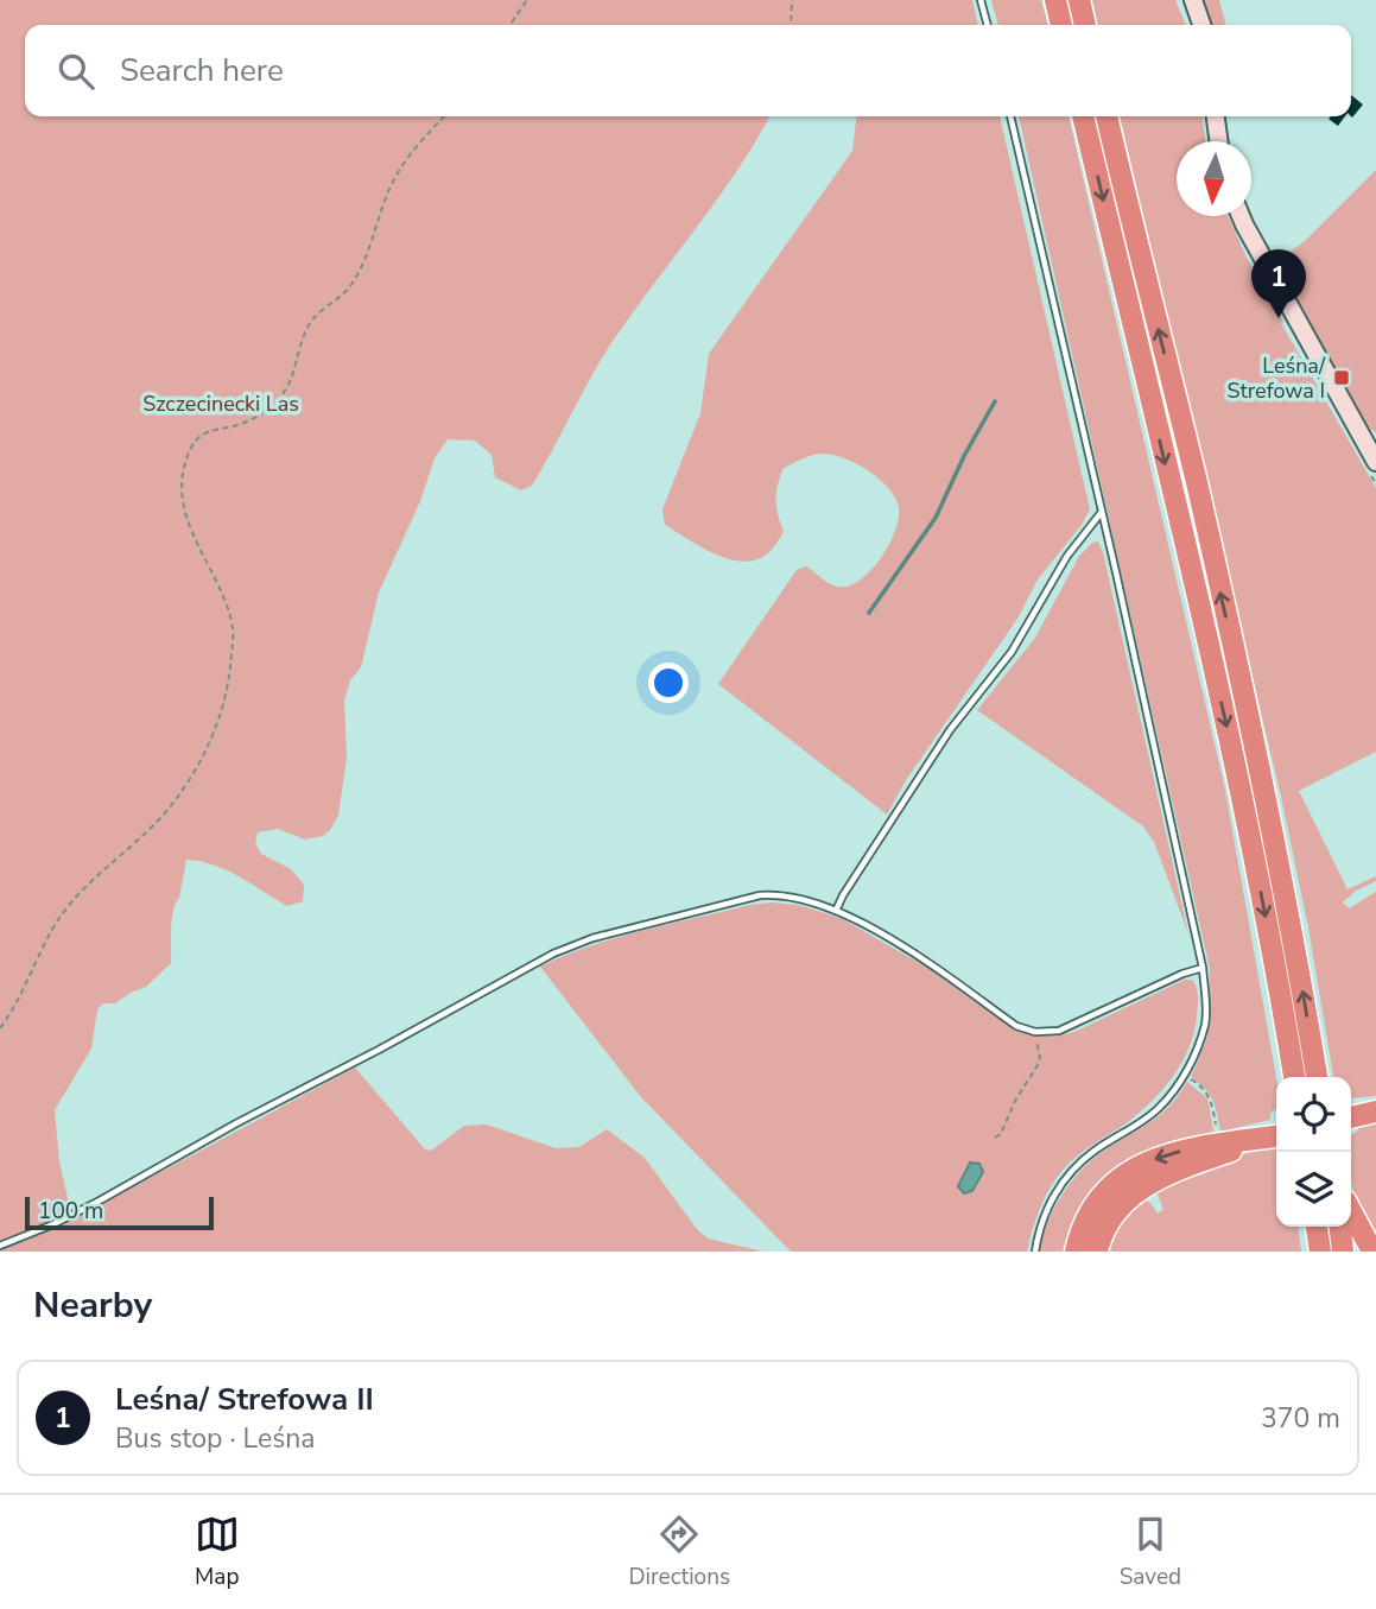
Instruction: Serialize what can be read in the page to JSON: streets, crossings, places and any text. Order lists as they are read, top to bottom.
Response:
{
  "parks": ["Szczecinecki Las"],
  "places": {
    "transit": ["Leśna/ Strefowa I"]
  },
  "scale_bar": "100 m",
  "north": "bottom",
  "page": {
    "search": "Search here",
    "pins": "1",
    "scale": "100 m",
    "heading": "Nearby",
    "list": [
      {
        "mark": "1",
        "name": "Leśna/ Strefowa II",
        "note": "Bus stop · Leśna",
        "value": "370 m"
      }
    ],
    "nav": ["Map", "Directions", "Saved"]
  }
}
